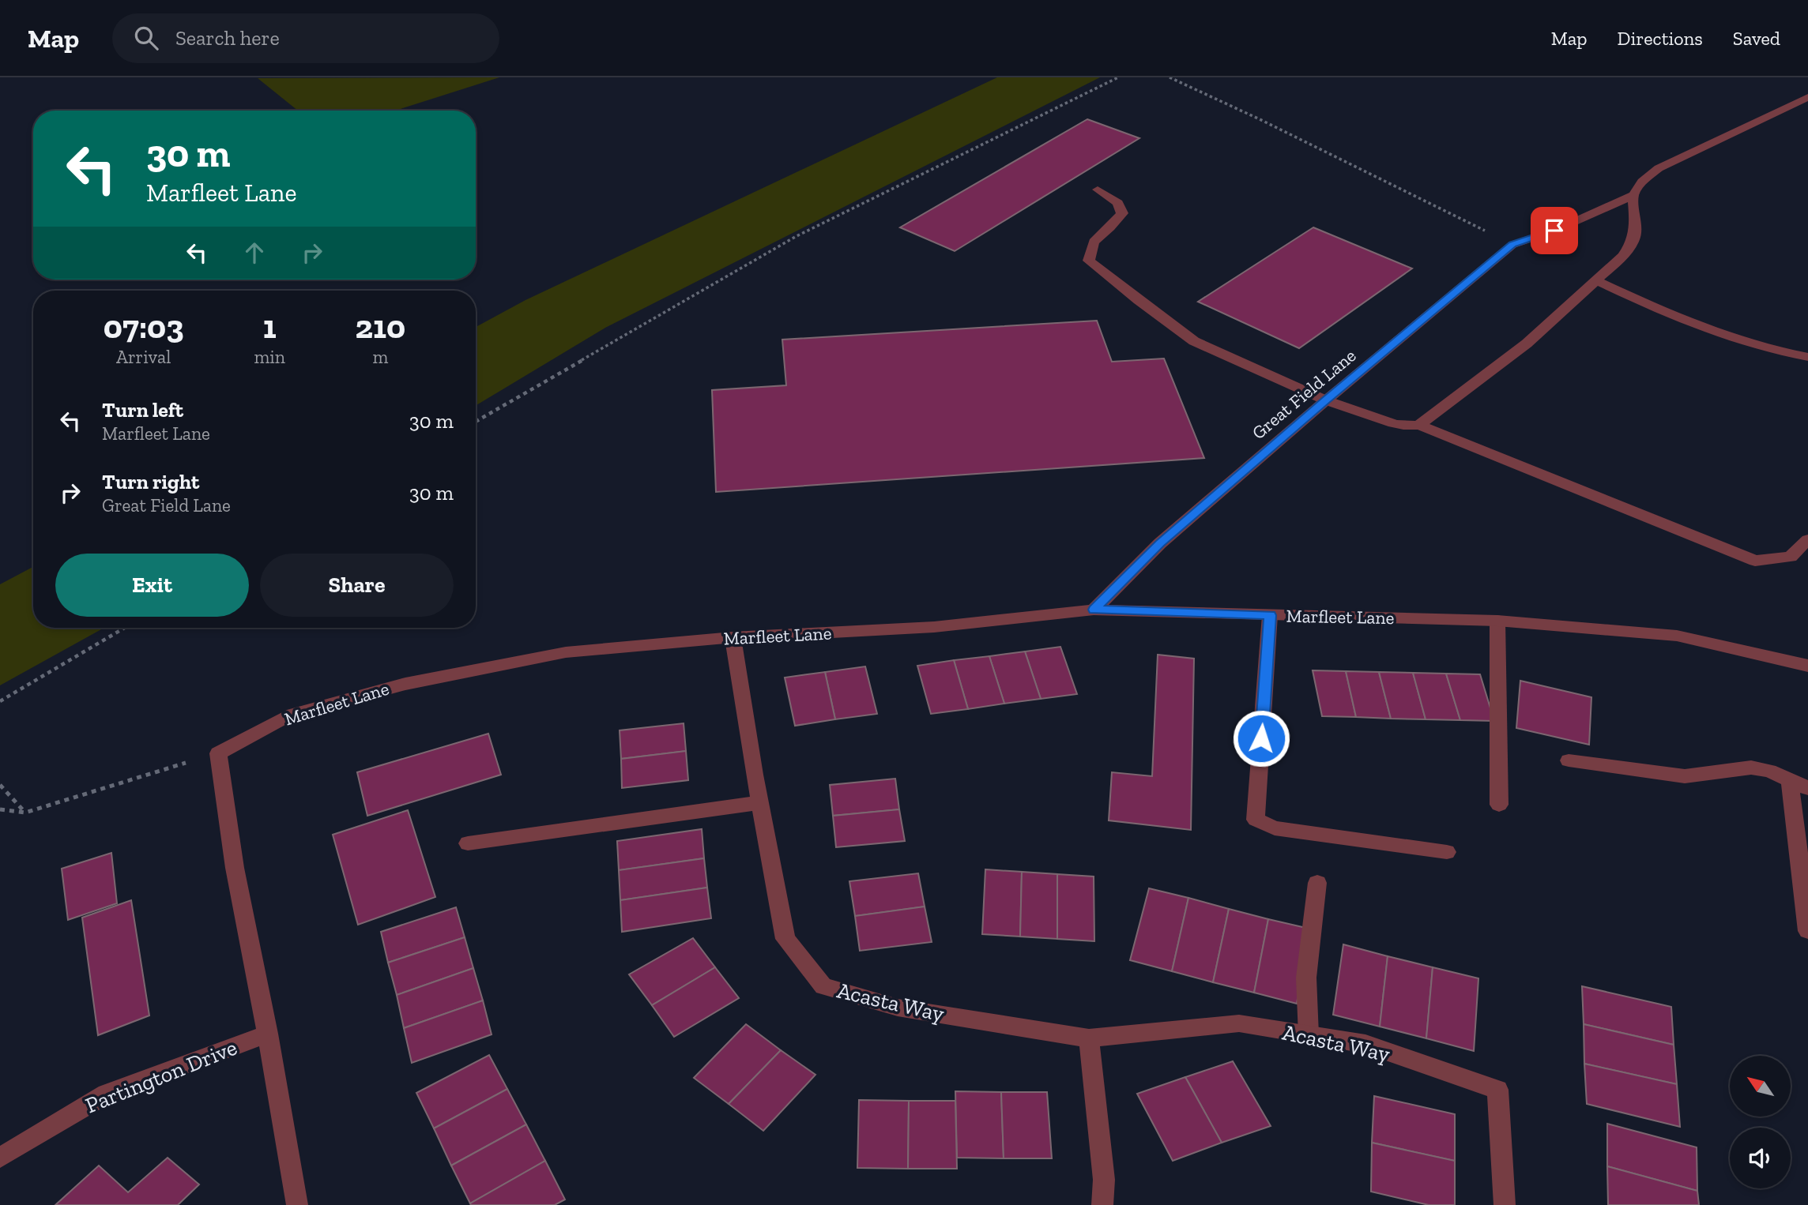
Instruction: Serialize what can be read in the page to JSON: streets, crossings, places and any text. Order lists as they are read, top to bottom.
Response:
{
  "streets": {
    "street": [
      "Great Field Lane",
      "Marfleet Lane",
      "Acasta Way",
      "Partington Drive"
    ]
  },
  "crossings": [
    ["Great Field Lane", "Marfleet Lane"],
    ["Marfleet Lane", "Acasta Way"]
  ],
  "north": "top left",
  "page": {
    "header": "Map",
    "search": "Search here",
    "nav": ["Map", "Directions", "Saved"],
    "turn": ["30 m", "Marfleet Lane"],
    "eta": [
      "07:03",
      "Arrival",
      "1",
      "min",
      "210",
      "m"
    ],
    "list": [
      {
        "name": "Turn left",
        "note": "Marfleet Lane",
        "value": "30 m"
      },
      {
        "name": "Turn right",
        "note": "Great Field Lane",
        "value": "30 m"
      }
    ],
    "buttons": ["Exit", "Share"]
  }
}
